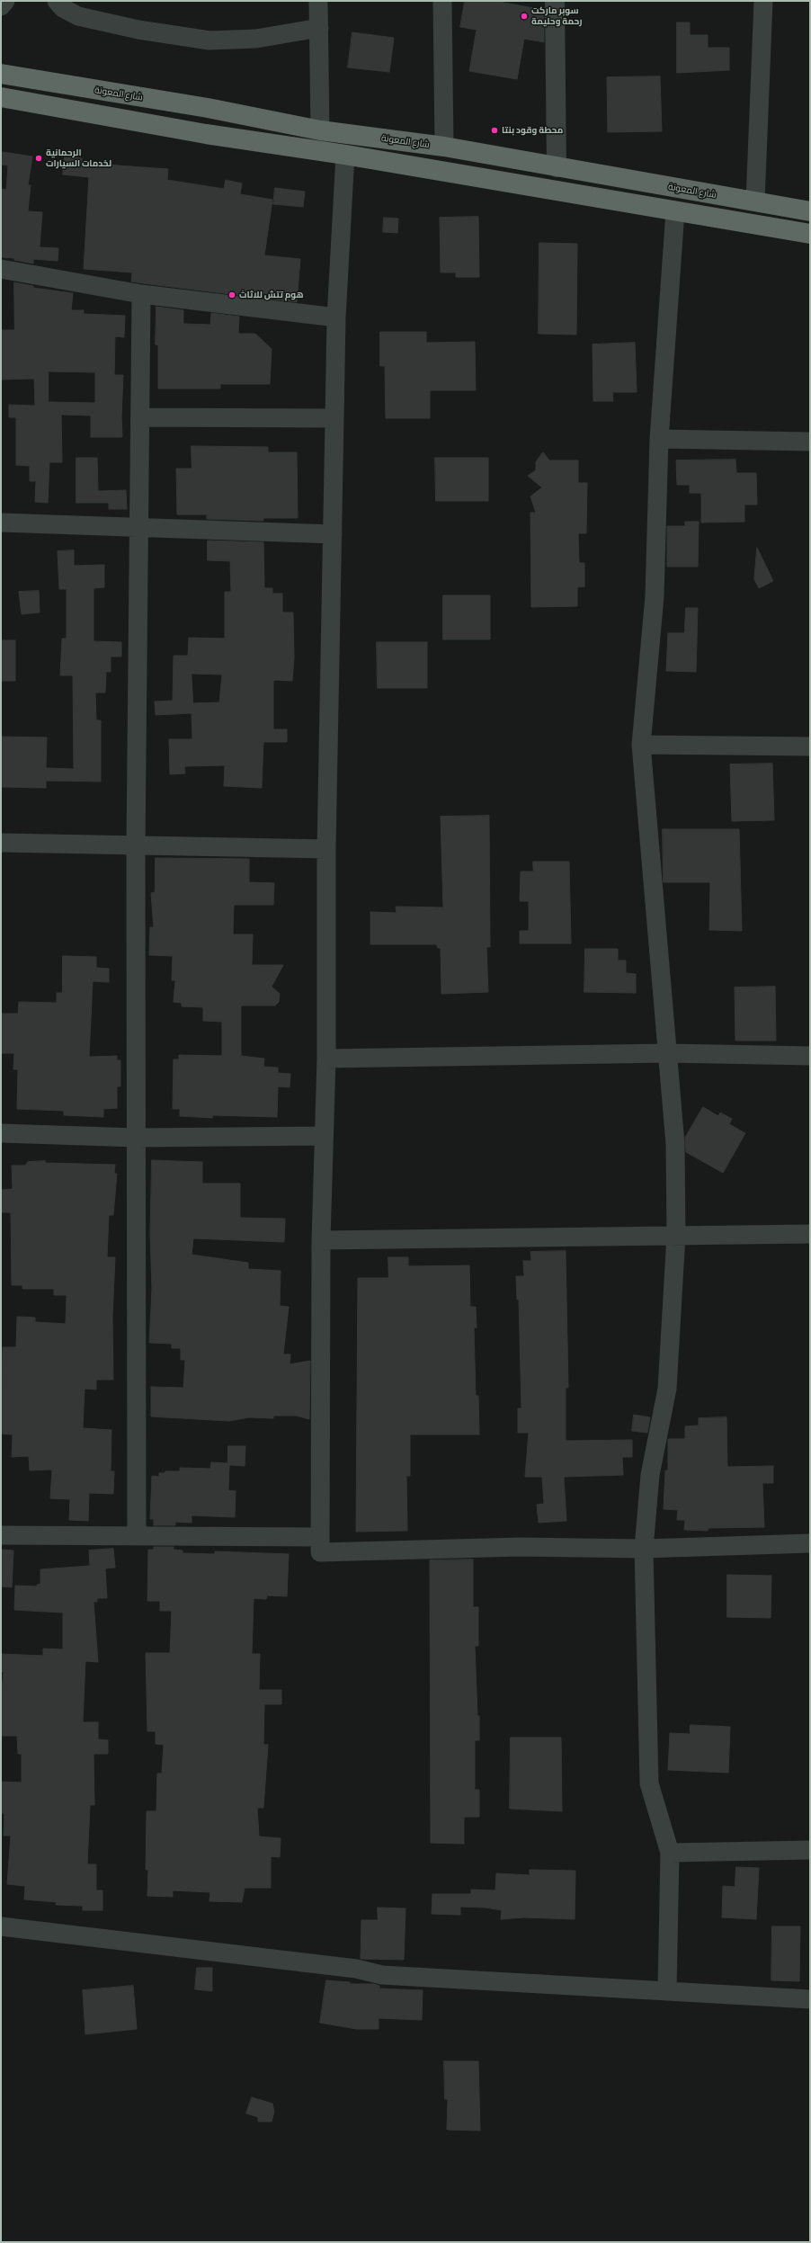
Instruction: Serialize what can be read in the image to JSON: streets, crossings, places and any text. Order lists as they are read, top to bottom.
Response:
{
  "streets": {
    "highway": ["شارع المعونة"]
  },
  "places": [
    "سوبر ماركت رحمة وحليمة",
    "محطة وقود بنتا",
    "الرحمانية لخدمات السيارات",
    "هوم تتش للاثاث"
  ]
}
